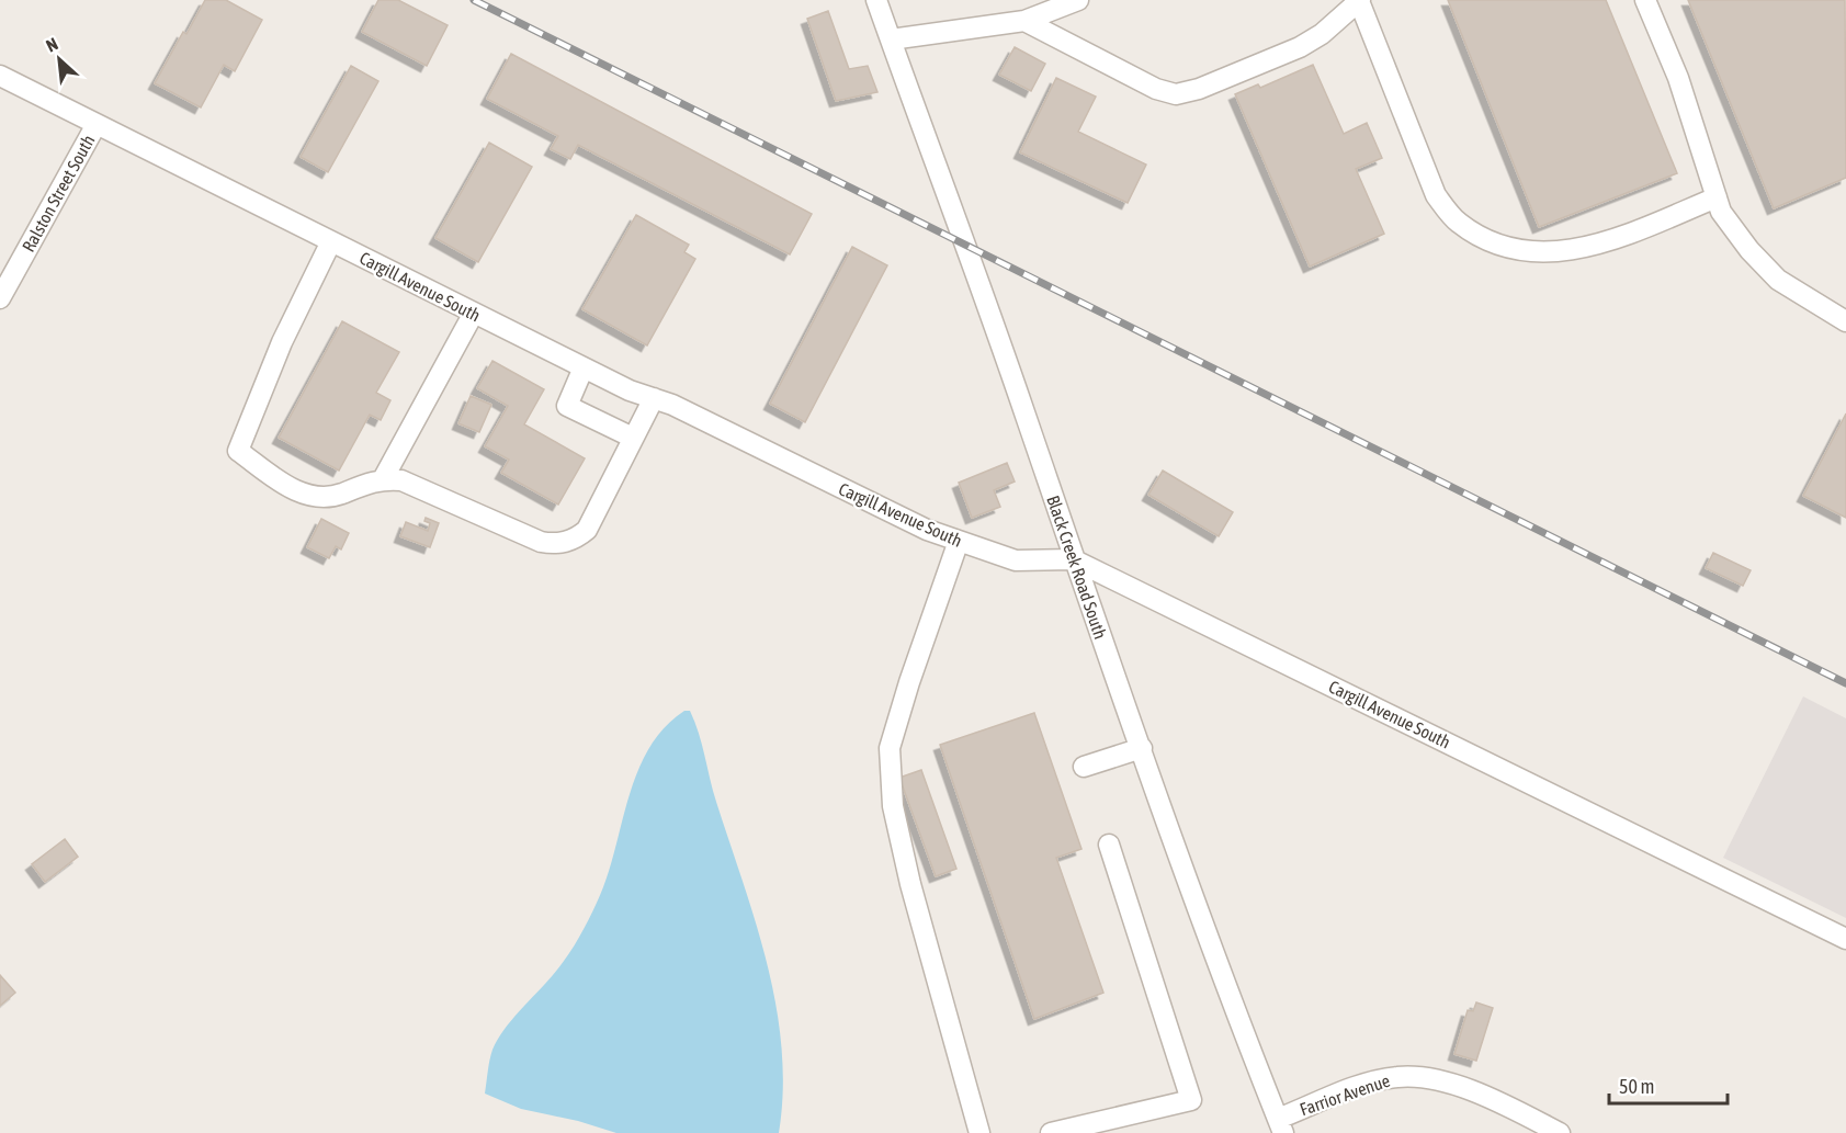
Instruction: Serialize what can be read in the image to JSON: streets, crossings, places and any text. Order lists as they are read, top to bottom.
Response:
{
  "streets": {
    "street": [
      "Ralston Street South",
      "Cargill Avenue South",
      "Black Creek Road South",
      "Farrior Avenue"
    ]
  },
  "crossings": [
    ["Ralston Street South", "Cargill Avenue South"],
    ["Cargill Avenue South", "Black Creek Road South"],
    ["Black Creek Road South", "Farrior Avenue"]
  ],
  "scale_bar": "50 m",
  "north": "top left"
}
